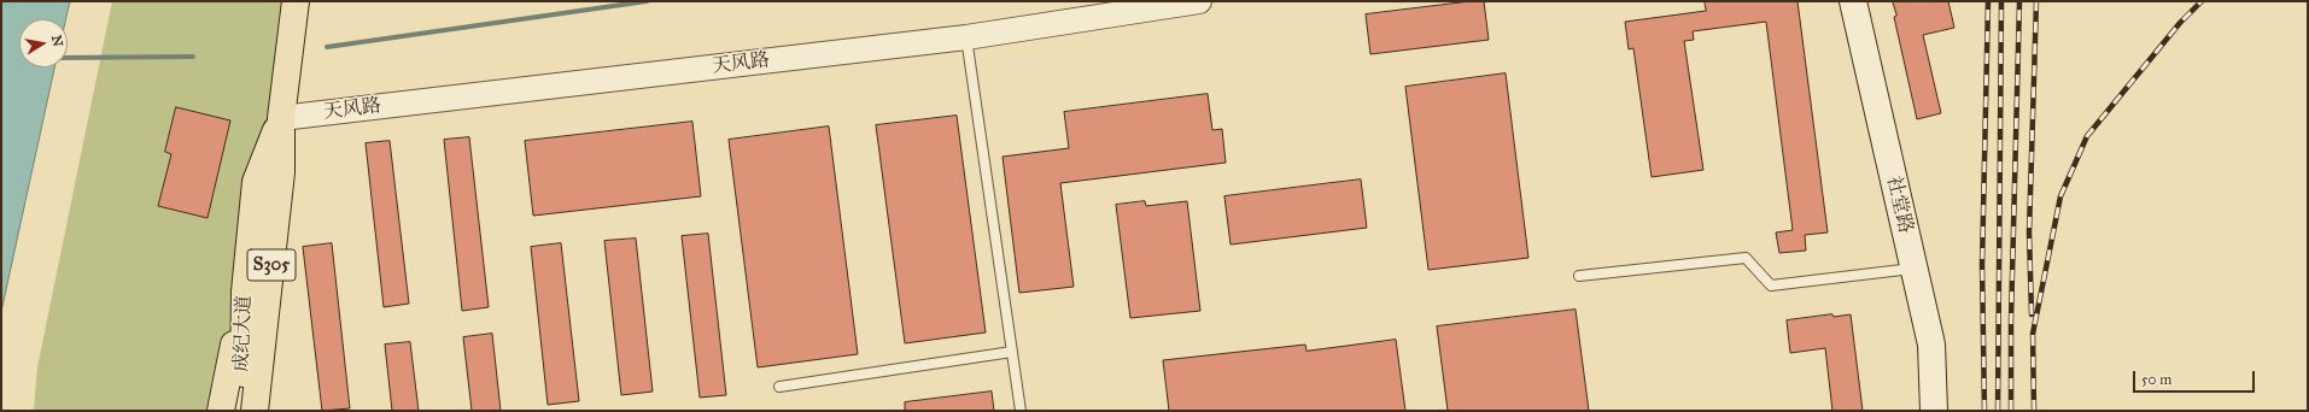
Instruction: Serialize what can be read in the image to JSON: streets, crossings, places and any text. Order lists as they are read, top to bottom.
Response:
{
  "streets": {
    "main road": ["社堂路", "S305", "成纪大道"],
    "street": ["天风路"]
  },
  "crossings": [
    ["天风路", "成纪大道"]
  ],
  "scale_bar": "50 m",
  "north": "right"
}
